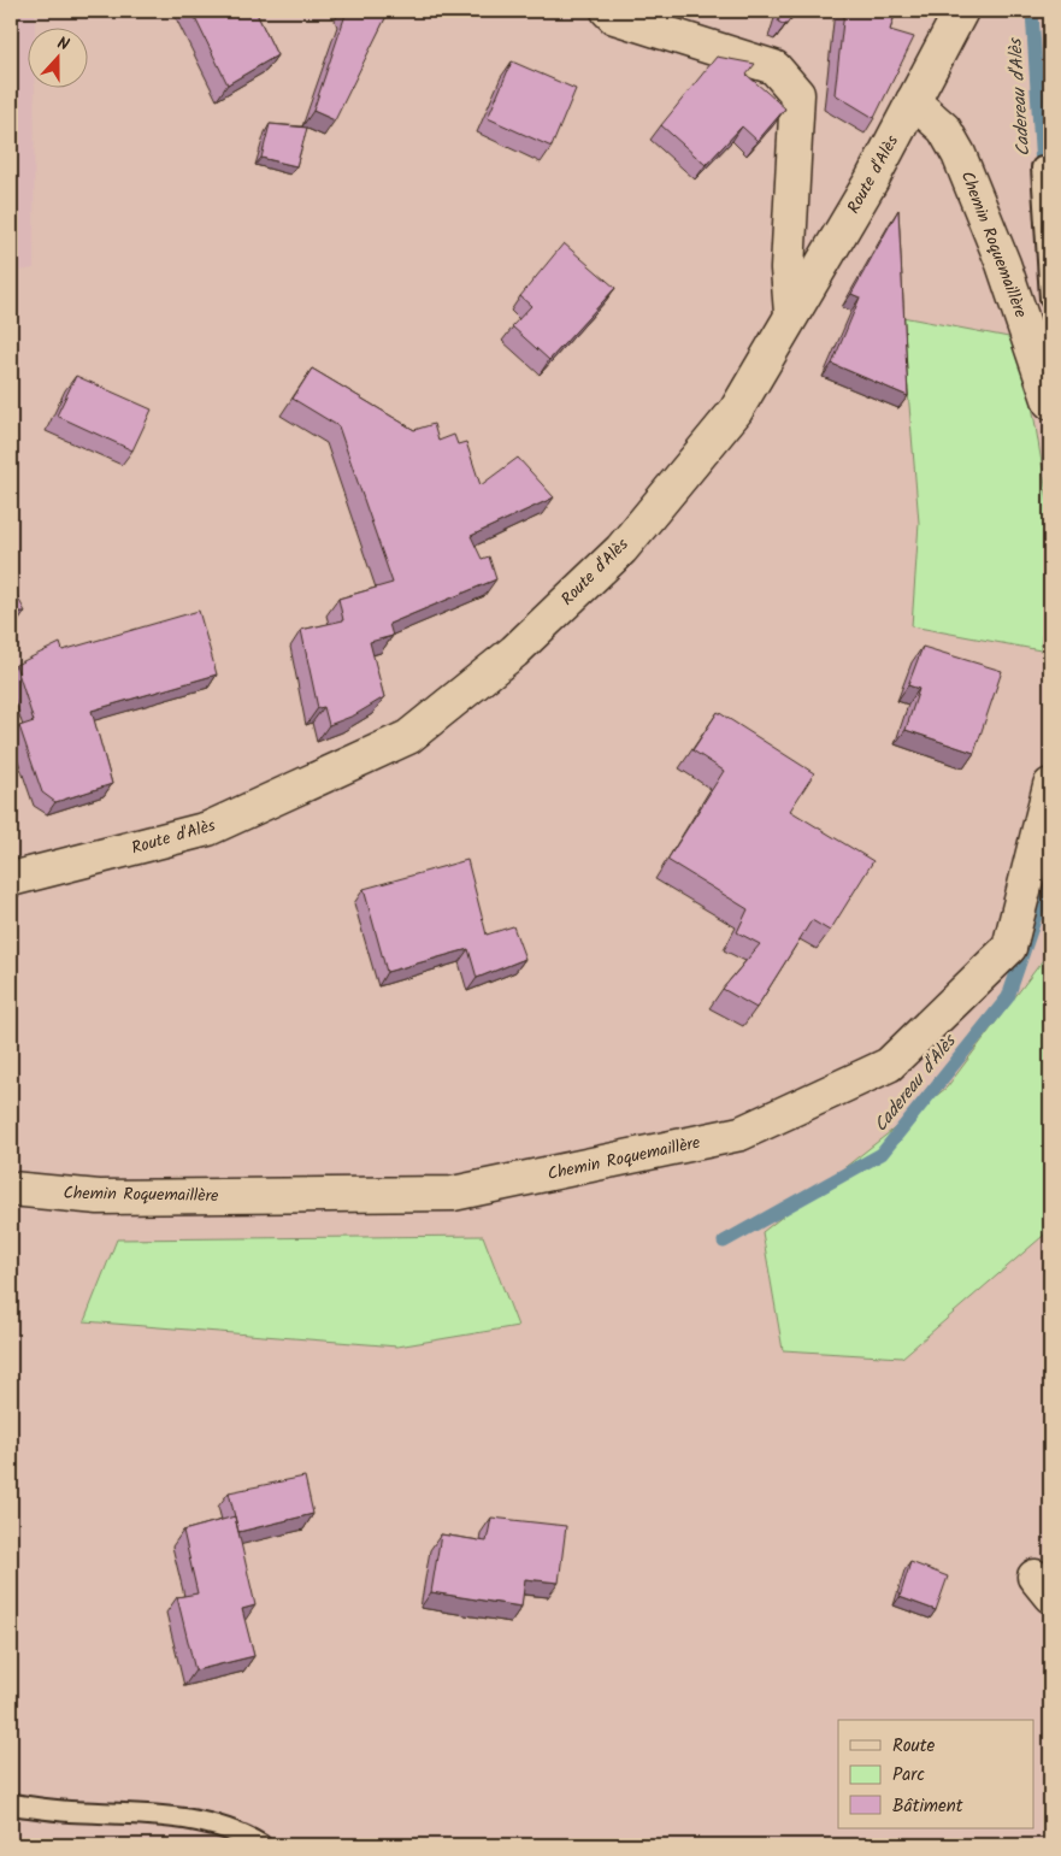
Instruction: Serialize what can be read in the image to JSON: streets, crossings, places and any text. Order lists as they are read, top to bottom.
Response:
{
  "streets": {
    "street": ["Route d'Alès", "Chemin Roquemaillère"]
  },
  "crossings": [
    ["Route d'Alès", "Chemin Roquemaillère"]
  ],
  "water": ["Cadereau d'Alès"],
  "legend": ["Route", "Parc", "Bâtiment"],
  "north": "top"
}
